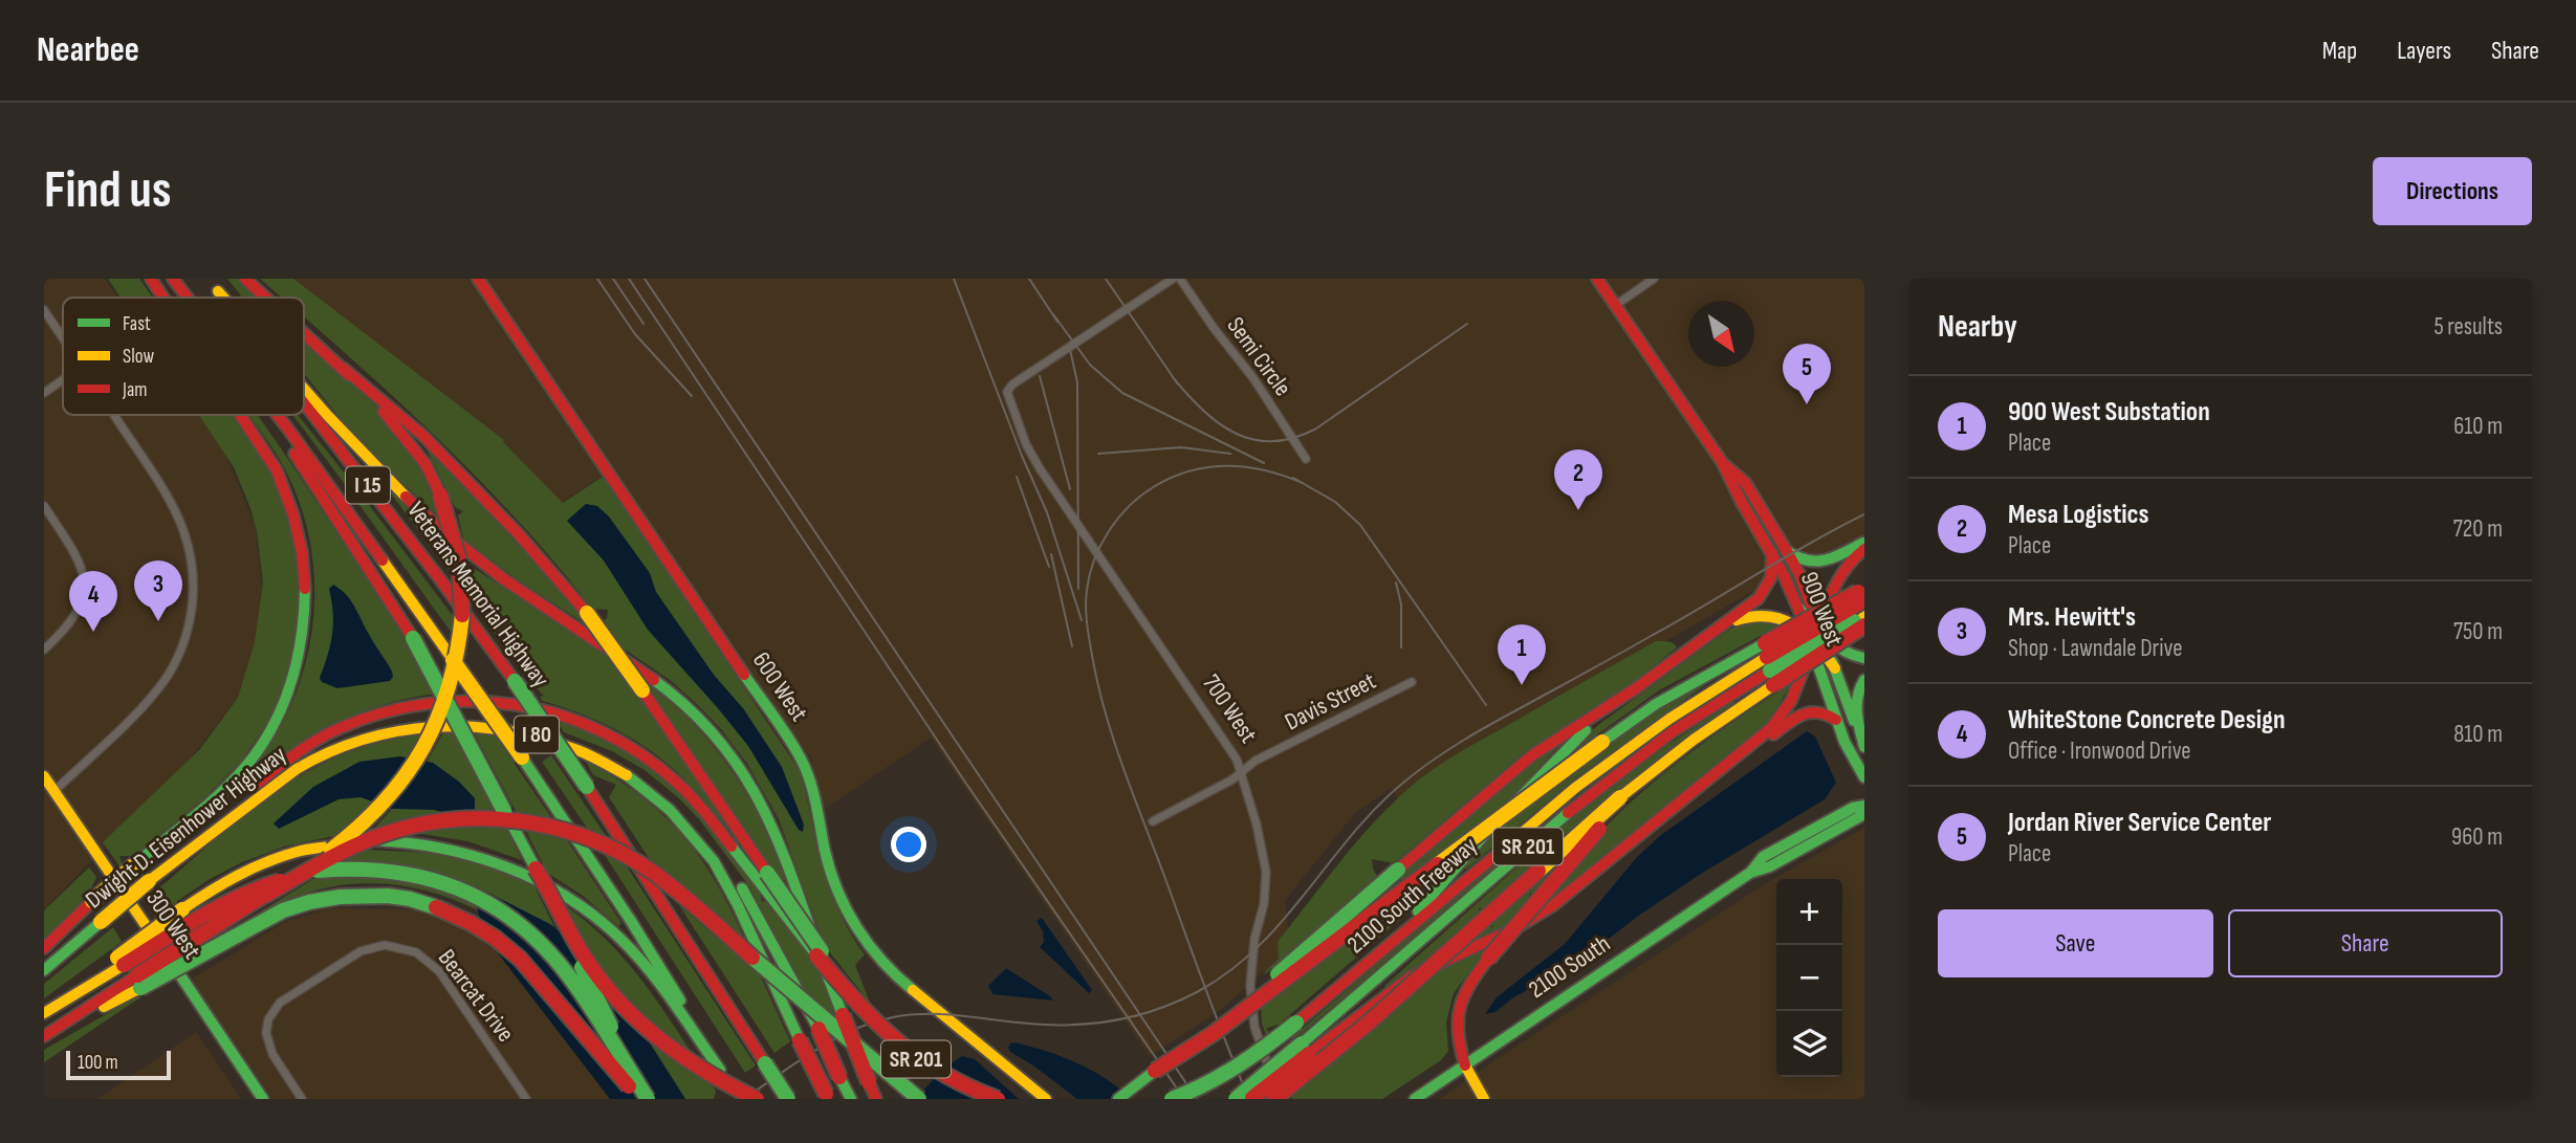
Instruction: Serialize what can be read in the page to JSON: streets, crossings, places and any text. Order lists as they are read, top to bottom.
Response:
{
  "streets": {
    "main road": [
      "I 15",
      "Veterans Memorial Highway",
      "900 West",
      "600 West",
      "I 80",
      "Dwight D. Eisenhower Highway",
      "SR 201",
      "2100 South Freeway",
      "300 West",
      "2100 South"
    ],
    "street": [
      "Semi Circle",
      "Davis Street",
      "700 West",
      "Bearcat Drive"
    ]
  },
  "crossings": [
    ["Davis Street", "700 West"]
  ],
  "legend": ["Fast", "Slow", "Jam"],
  "scale_bar": "100 m",
  "north": "bottom right",
  "page": {
    "header": "Nearbee",
    "nav": ["Map", "Layers", "Share"],
    "buttons": [
      "Directions",
      ["Save", "Share"]
    ],
    "title": "Find us",
    "heading": ["Nearby", "5 results"],
    "pins": [
      "5",
      "2",
      "3",
      "4",
      "1"
    ],
    "list": [
      {
        "mark": "1",
        "name": "900 West Substation",
        "note": "Place",
        "value": "610 m"
      },
      {
        "mark": "2",
        "name": "Mesa Logistics",
        "note": "Place",
        "value": "720 m"
      },
      {
        "mark": "3",
        "name": "Mrs. Hewitt's",
        "note": "Shop · Lawndale Drive",
        "value": "750 m"
      },
      {
        "mark": "4",
        "name": "WhiteStone Concrete Design",
        "note": "Office · Ironwood Drive",
        "value": "810 m"
      },
      {
        "mark": "5",
        "name": "Jordan River Service Center",
        "note": "Place",
        "value": "960 m"
      }
    ],
    "map_buttons": ["+", "−"],
    "scale": "100 m"
  }
}
